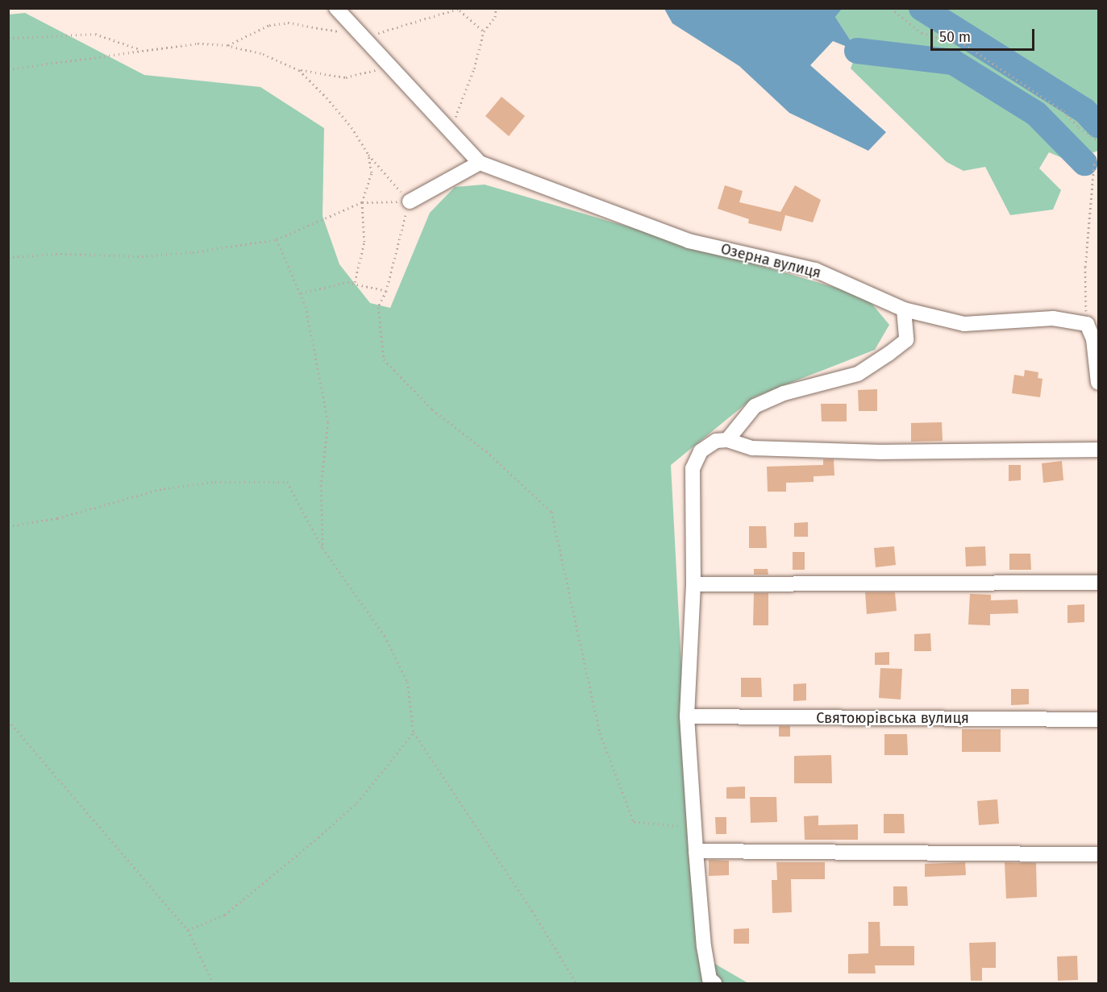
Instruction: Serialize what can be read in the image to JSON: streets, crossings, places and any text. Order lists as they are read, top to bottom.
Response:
{
  "streets": {
    "street": ["Озерна вулиця", "Святоюрівська вулиця"]
  },
  "scale_bar": "50 m"
}
